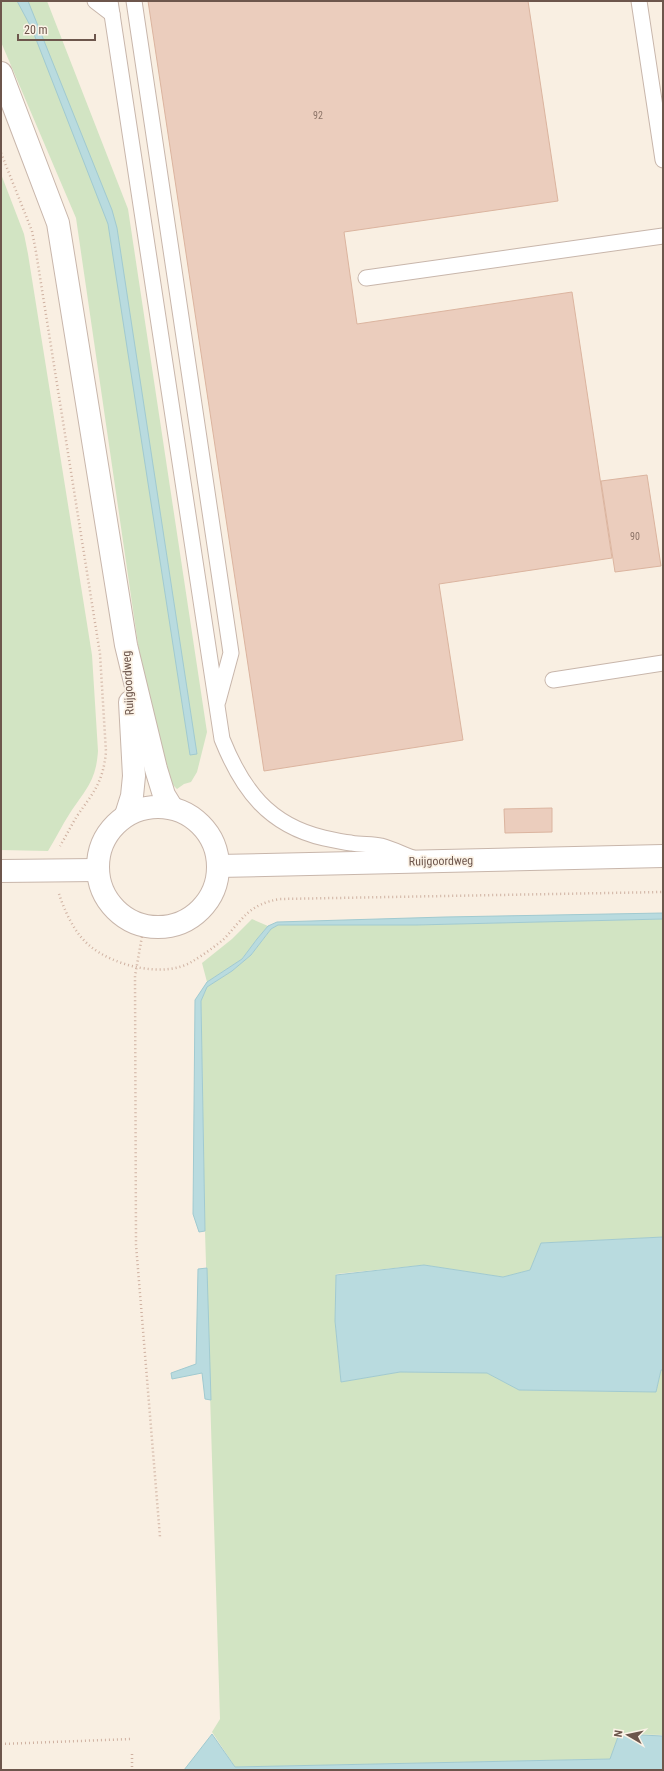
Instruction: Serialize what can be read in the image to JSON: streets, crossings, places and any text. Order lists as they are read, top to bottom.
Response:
{
  "streets": {
    "street": ["Ruijgoordweg"]
  },
  "house_numbers": ["92", "90"],
  "scale_bar": "20 m",
  "north": "left"
}
